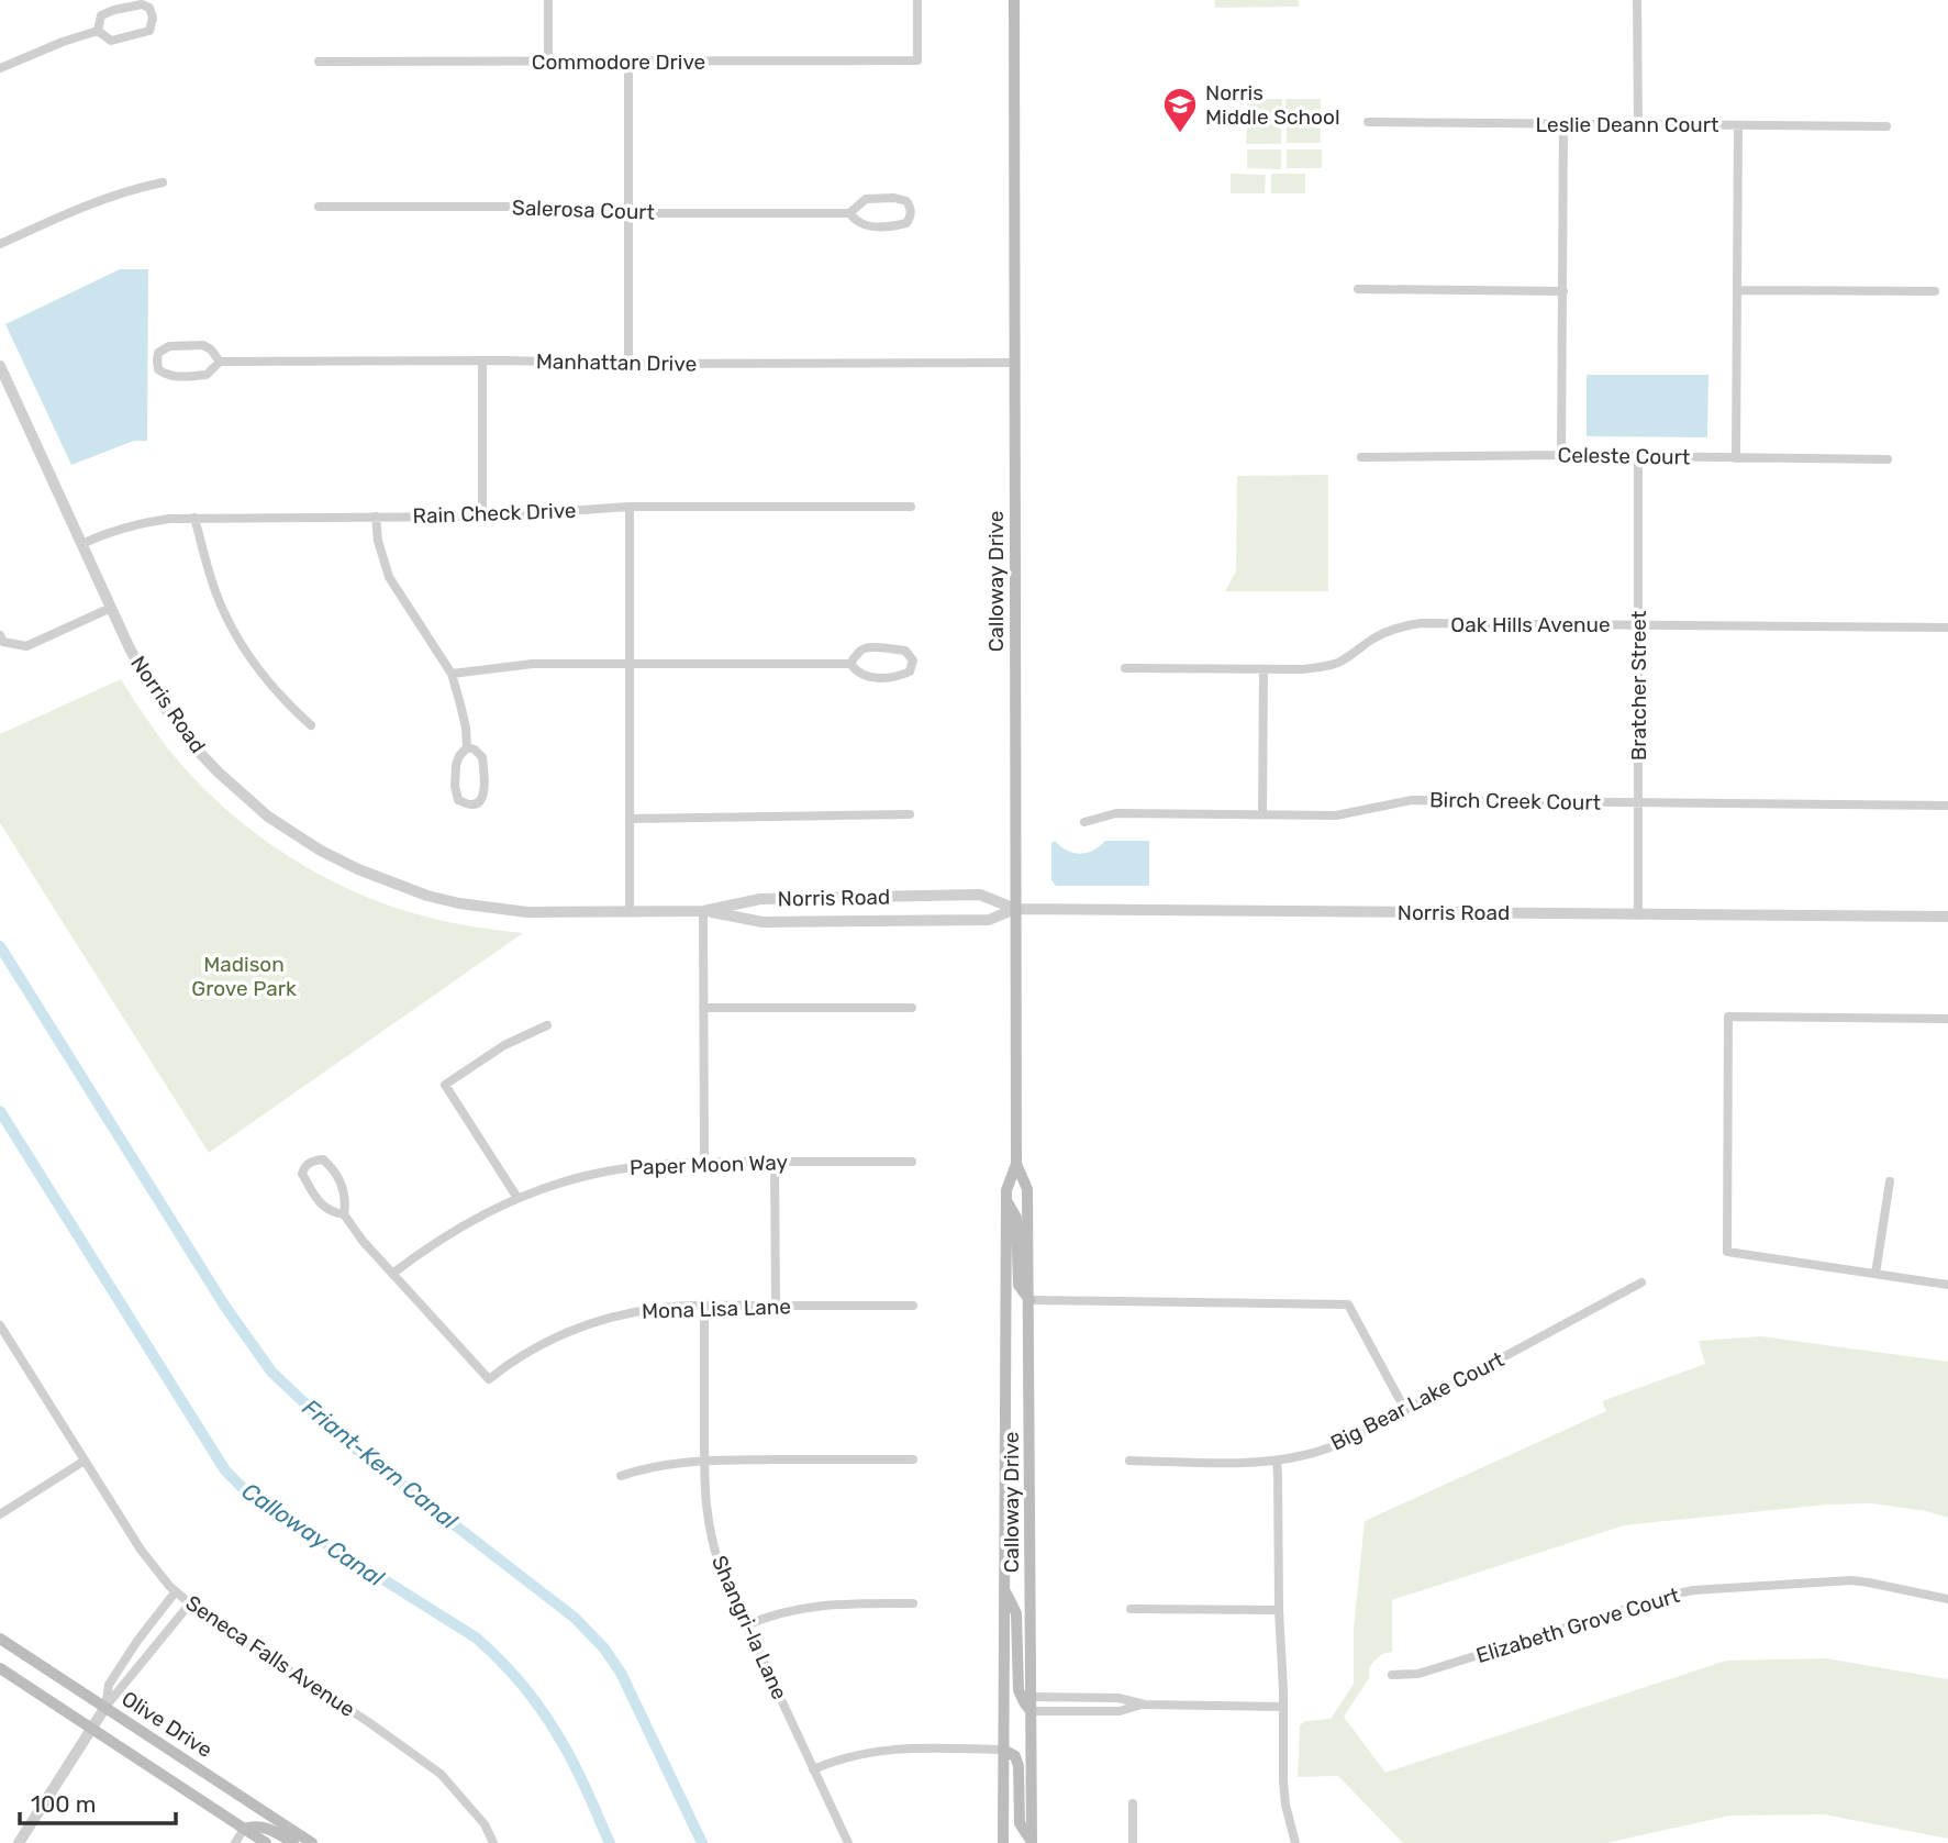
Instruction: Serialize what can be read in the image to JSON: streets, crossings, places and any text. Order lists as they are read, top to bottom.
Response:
{
  "streets": {
    "main road": ["Calloway Drive", "Olive Drive"],
    "street": [
      "Commodore Drive",
      "Leslie Deann Court",
      "Salerosa Court",
      "Manhattan Drive",
      "Celeste Court",
      "Rain Check Drive",
      "Oak Hills Avenue",
      "Bratcher Street",
      "Norris Road",
      "Birch Creek Court",
      "Paper Moon Way",
      "Mona Lisa Lane",
      "Big Bear Lake Court",
      "Elizabeth Grove Court",
      "Shangri-la Lane",
      "Seneca Falls Avenue"
    ]
  },
  "crossings": [
    ["Manhattan Drive", "Calloway Drive"],
    ["Celeste Court", "Bratcher Street"],
    ["Rain Check Drive", "Norris Road"],
    ["Calloway Drive", "Norris Road"],
    ["Oak Hills Avenue", "Bratcher Street"],
    ["Bratcher Street", "Norris Road"],
    ["Bratcher Street", "Birch Creek Court"],
    ["Paper Moon Way", "Mona Lisa Lane"],
    ["Mona Lisa Lane", "Shangri-la Lane"]
  ],
  "water": ["Friant-Kern Canal", "Calloway Canal"],
  "parks": ["Madison Grove Park"],
  "places": {
    "school or university": ["Norris Middle School"]
  },
  "scale_bar": "100 m"
}
